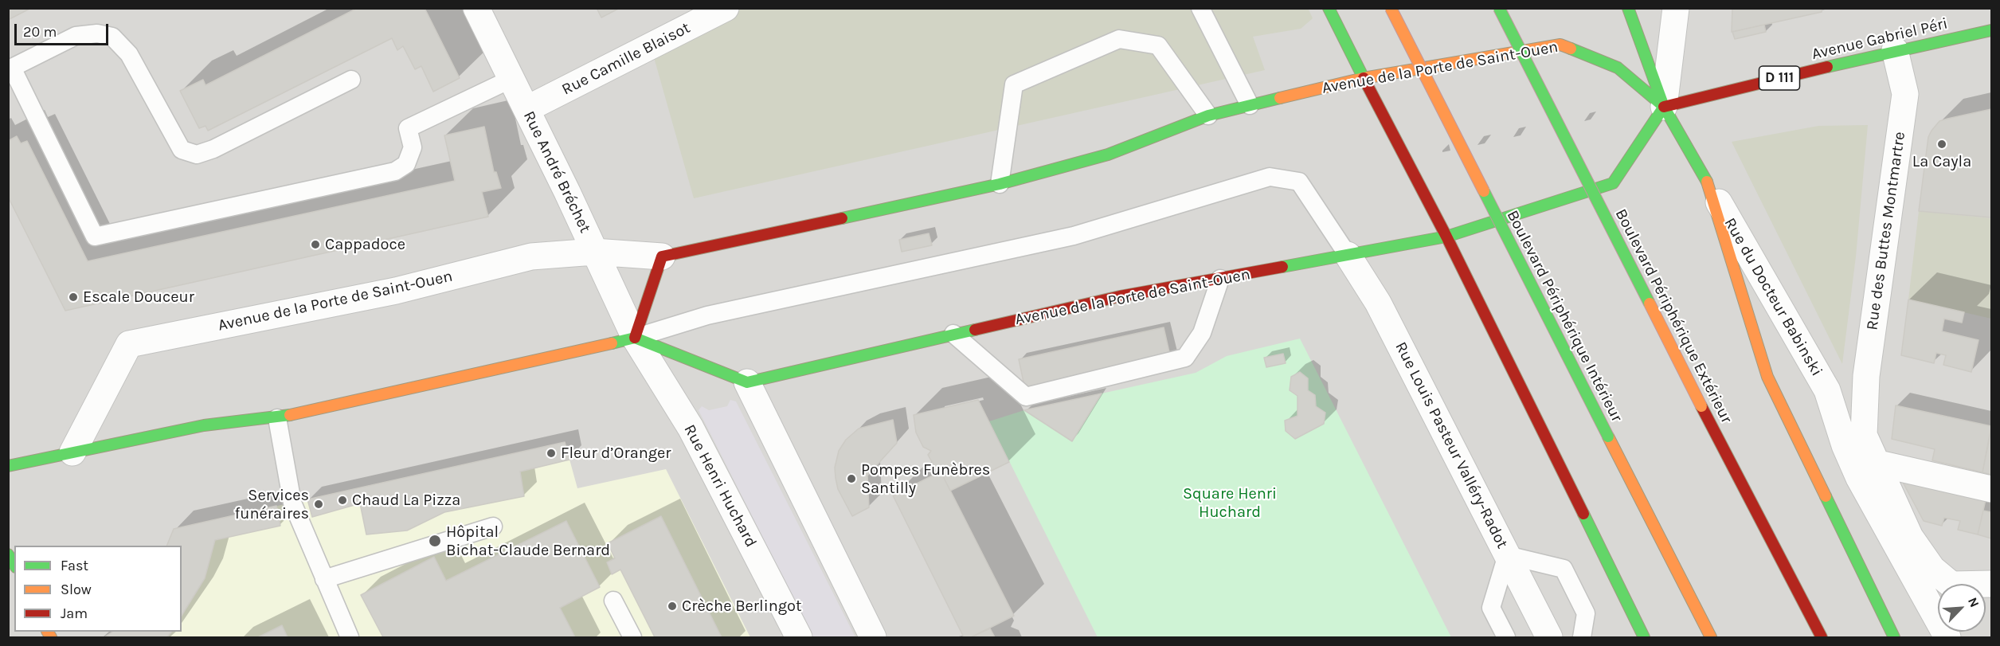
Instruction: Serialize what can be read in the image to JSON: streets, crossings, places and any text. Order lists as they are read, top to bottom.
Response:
{
  "streets": {
    "main road": [
      "Avenue Gabriel Péri",
      "Avenue de la Porte de Saint-Ouen",
      "D 111",
      "Boulevard Périphérique Intérieur",
      "Boulevard Périphérique Extérieur"
    ],
    "street": [
      "Rue Camille Blaisot",
      "Rue André Bréchet",
      "Rue des Buttes Montmartre",
      "Rue du Docteur Babinski",
      "Rue Louis Pasteur Valléry-Radot",
      "Rue Henri Huchard"
    ]
  },
  "crossings": [
    ["Avenue Gabriel Péri", "Avenue de la Porte de Saint-Ouen"],
    ["Avenue Gabriel Péri", "Rue des Buttes Montmartre"],
    ["Rue Camille Blaisot", "Rue André Bréchet"],
    ["Avenue de la Porte de Saint-Ouen", "Rue André Bréchet"],
    ["Avenue de la Porte de Saint-Ouen", "Rue Louis Pasteur Valléry-Radot"],
    ["Rue André Bréchet", "Rue Henri Huchard"]
  ],
  "parks": ["Square Henri Huchard"],
  "places": [
    "La Cayla",
    "Cappadoce",
    "Escale Douceur",
    "Fleur d’Oranger",
    "Pompes Funèbres Santilly",
    "Chaud La Pizza",
    "Services funéraires",
    "Hôpital Bichat-Claude Bernard",
    "Crèche Berlingot"
  ],
  "legend": ["Fast", "Slow", "Jam"],
  "scale_bar": "20 m",
  "north": "top right"
}
